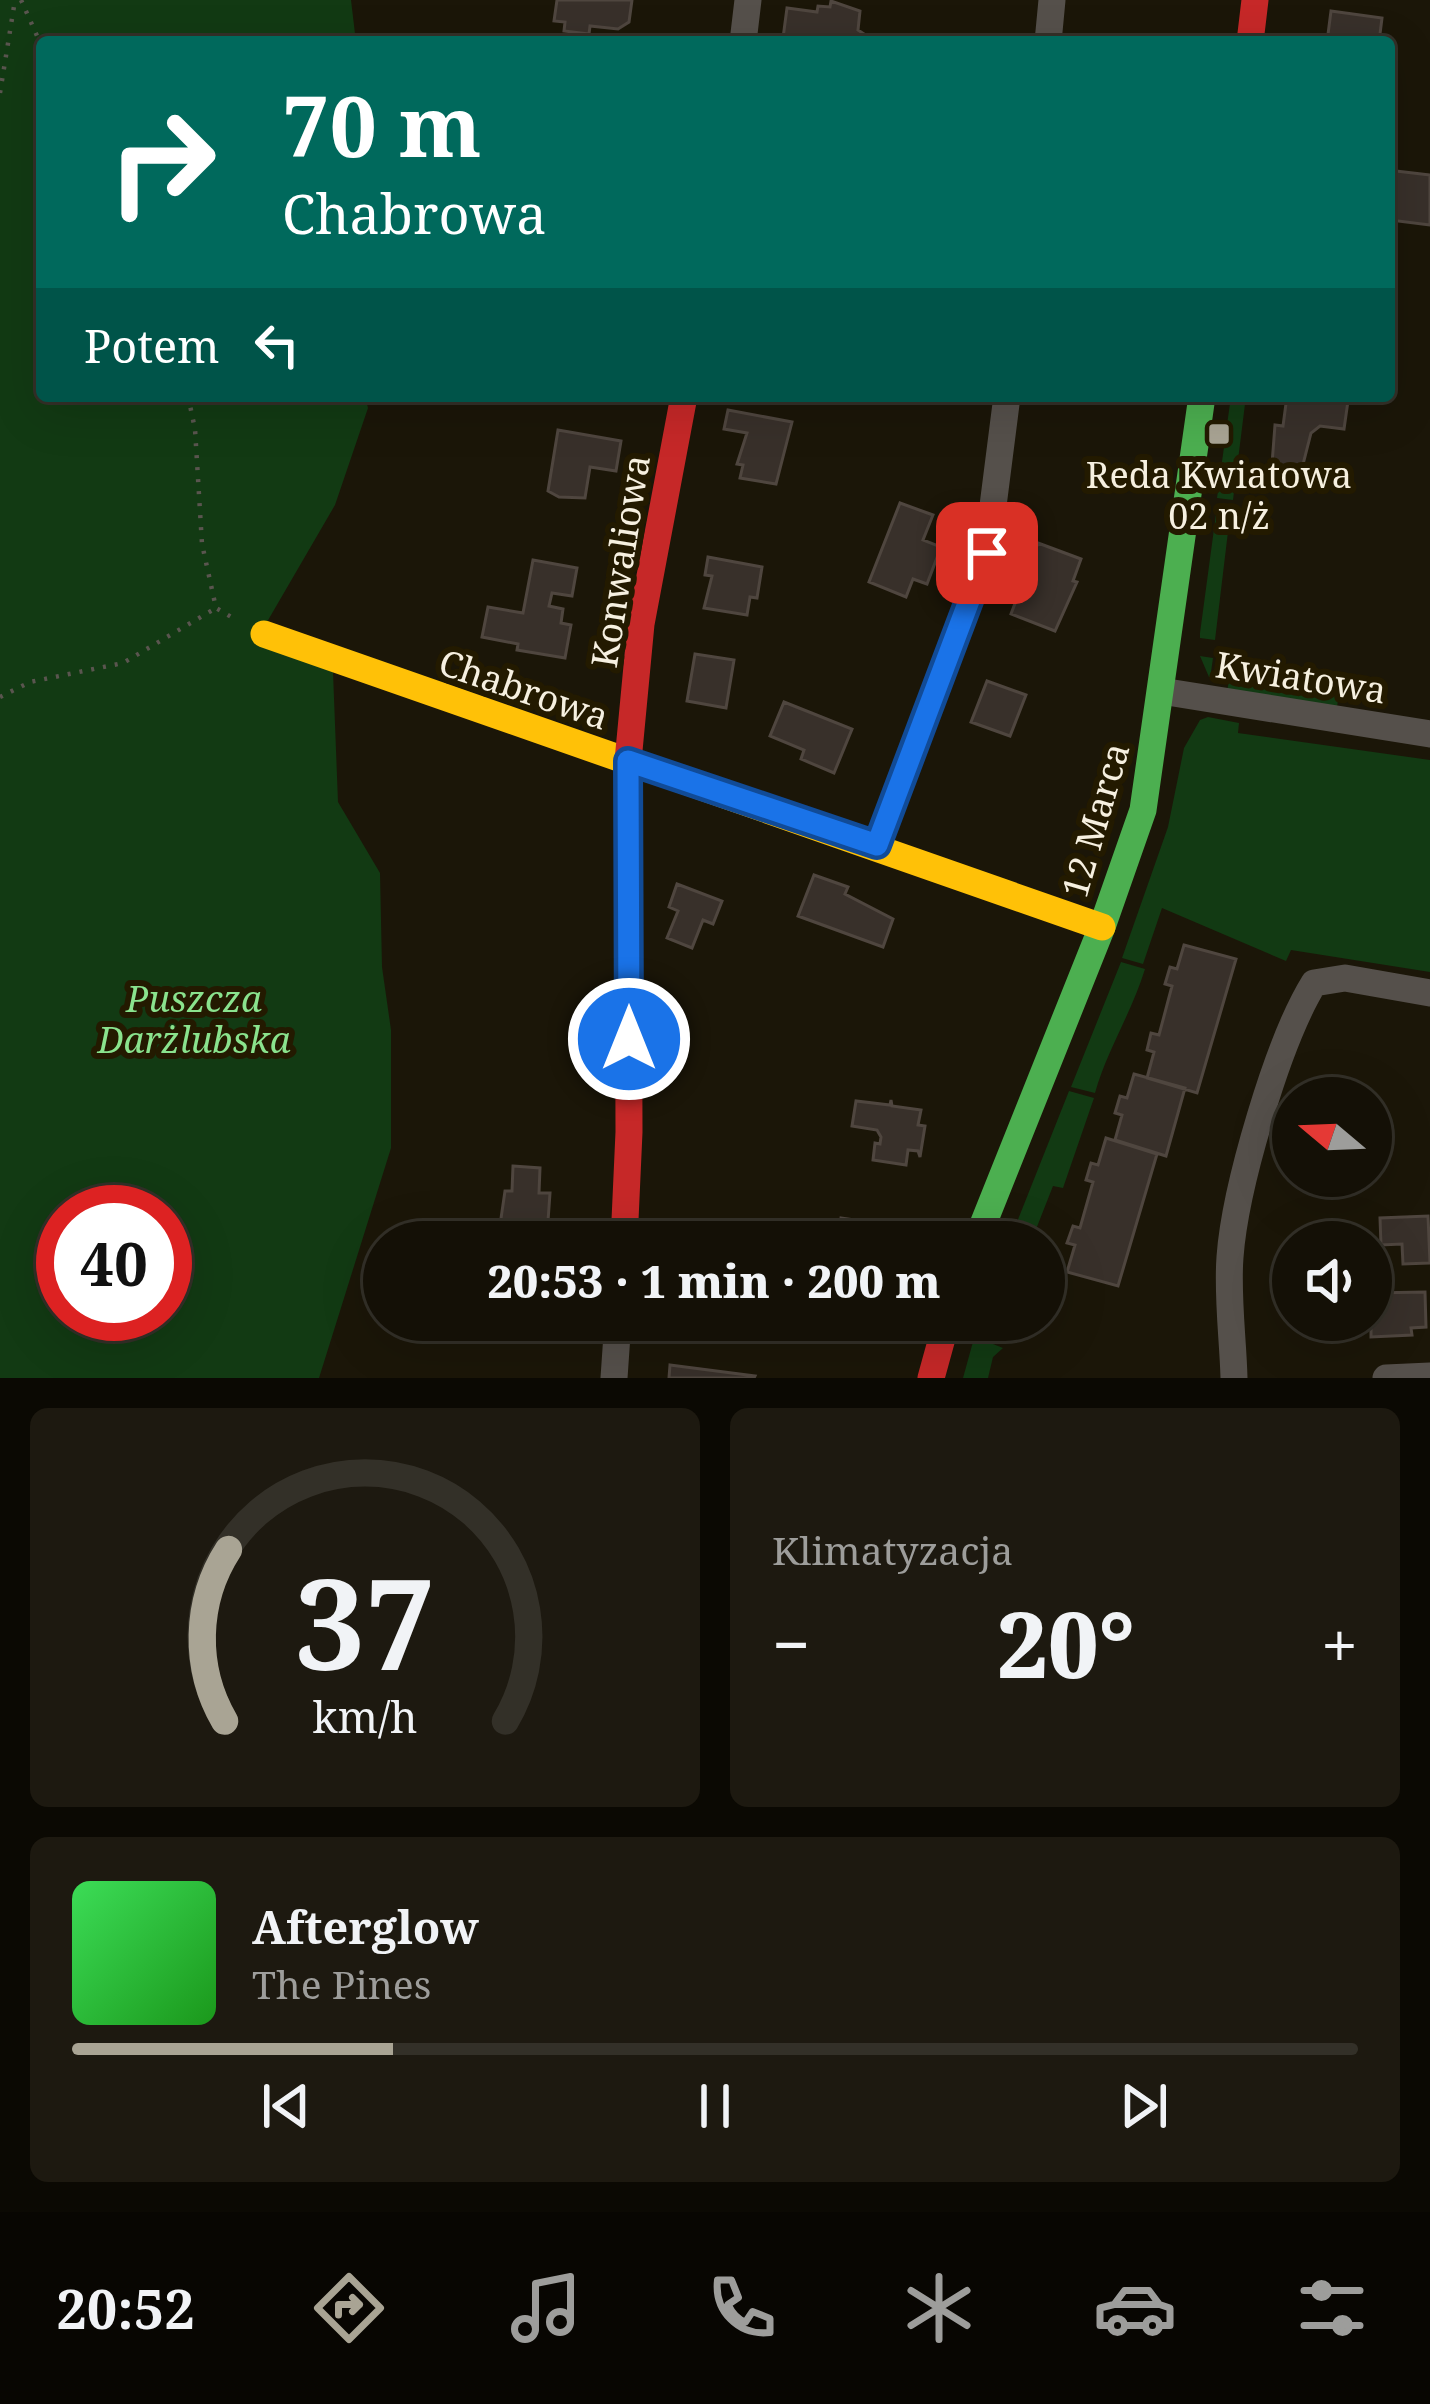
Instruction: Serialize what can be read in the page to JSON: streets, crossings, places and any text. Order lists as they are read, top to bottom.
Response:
{
  "streets": {
    "street": [
      "Konwaliowa",
      "Kwiatowa",
      "Chabrowa",
      "12 Marca"
    ]
  },
  "crossings": [
    ["Konwaliowa", "Chabrowa"],
    ["Kwiatowa", "12 Marca"],
    ["Chabrowa", "12 Marca"]
  ],
  "parks": ["Puszcza Darżlubska"],
  "places": {
    "transit": ["Reda Kwiatowa 02 n/ż"]
  },
  "north": "left",
  "page": {
    "turn": ["70 m", "Chabrowa"],
    "then": "Potem",
    "limit": "40",
    "trip": "20:53 · 1 min · 200 m",
    "tile": "Klimatyzacja",
    "heat": ["−", "20°", "+"],
    "song": ["Afterglow", "The Pines"],
    "tabs": "20:52",
    "gauge": ["37", "km/h"]
  }
}
